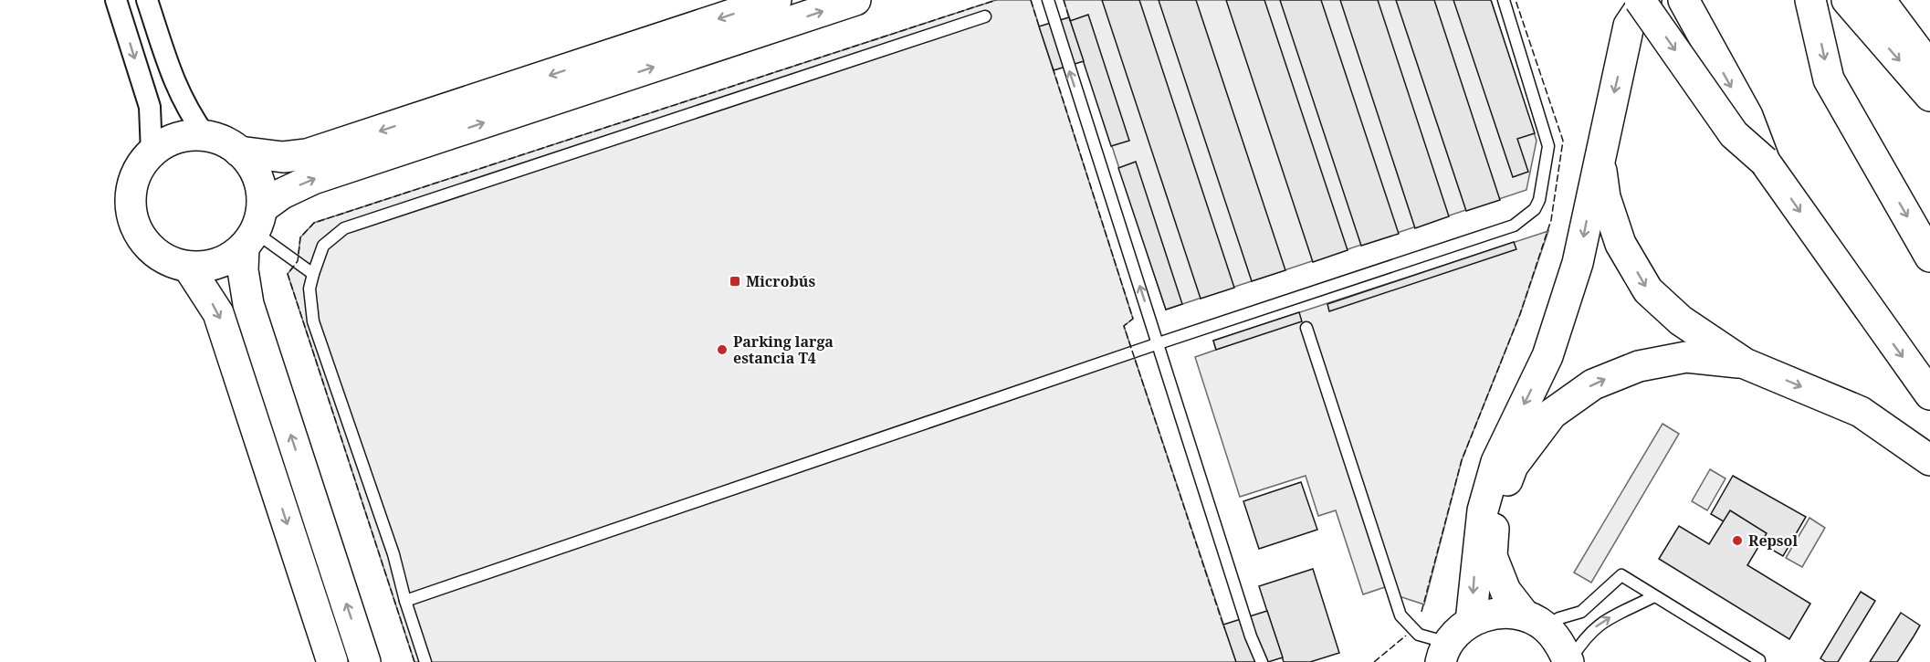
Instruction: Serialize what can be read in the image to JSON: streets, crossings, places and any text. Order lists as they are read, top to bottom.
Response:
{
  "places": {
    "transit": ["Microbús"],
    "other": ["Parking larga estancia T4", "Repsol"]
  }
}
